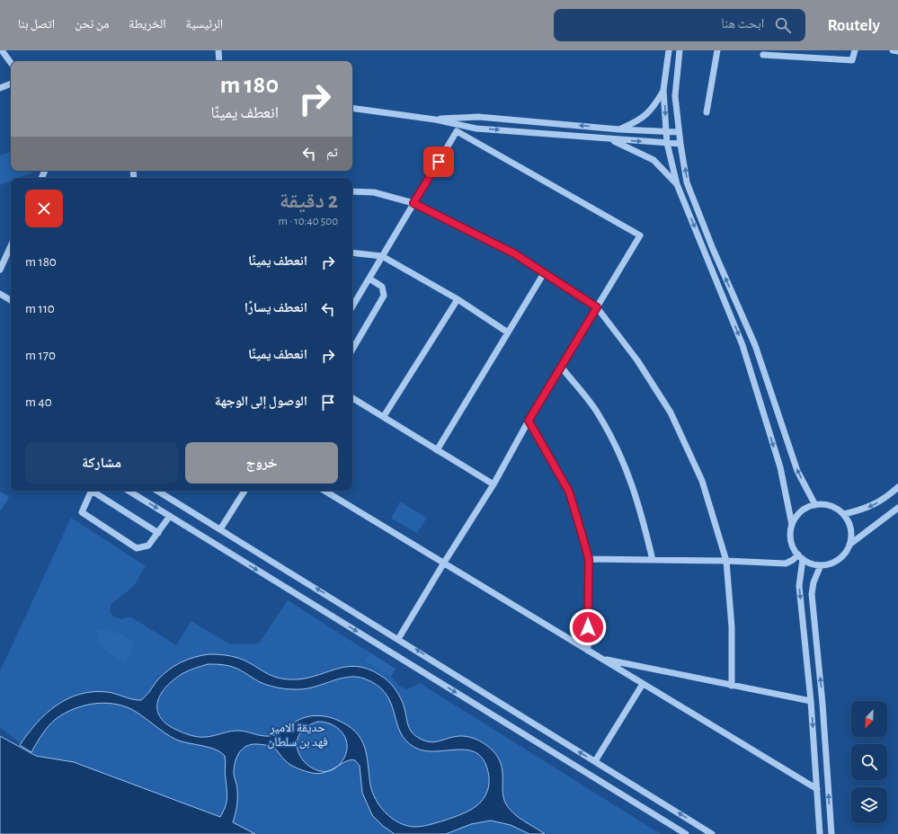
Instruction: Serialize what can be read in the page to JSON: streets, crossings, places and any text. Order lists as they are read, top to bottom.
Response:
{
  "parks": ["حديقة الامير فهد بن سلطان"],
  "north": "bottom left",
  "page": {
    "header": "Routely",
    "search": "ابحث هنا",
    "nav": [
      "الرئيسية",
      "الخريطة",
      "من نحن",
      "اتصل بنا"
    ],
    "turn": ["180 m", "انعطف يمينًا"],
    "then": "ثم",
    "heading": ["2 دقيقة", "500 m · 10:40"],
    "list": [
      {
        "name": "انعطف يمينًا",
        "value": "180 m"
      },
      {
        "name": "انعطف يسارًا",
        "value": "110 m"
      },
      {
        "name": "انعطف يمينًا",
        "value": "170 m"
      },
      {
        "name": "الوصول إلى الوجهة",
        "value": "40 m"
      }
    ],
    "buttons": ["خروج", "مشاركة"]
  }
}
